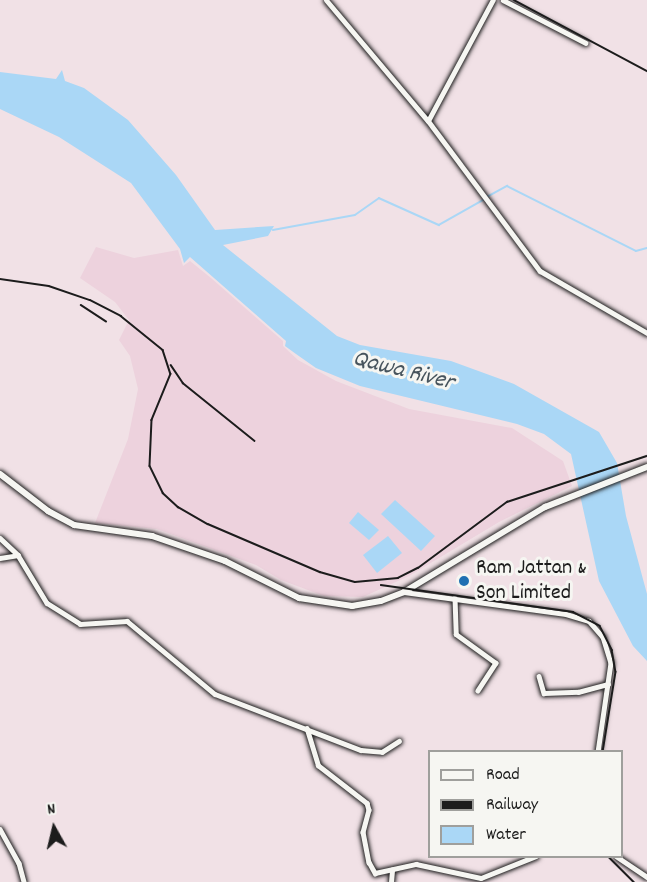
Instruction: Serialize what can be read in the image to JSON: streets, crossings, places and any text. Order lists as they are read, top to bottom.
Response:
{
  "water": ["Qawa River"],
  "places": ["Ram Jattan & Son Limited"],
  "legend": ["Road", "Railway", "Water"],
  "north": "top"
}
